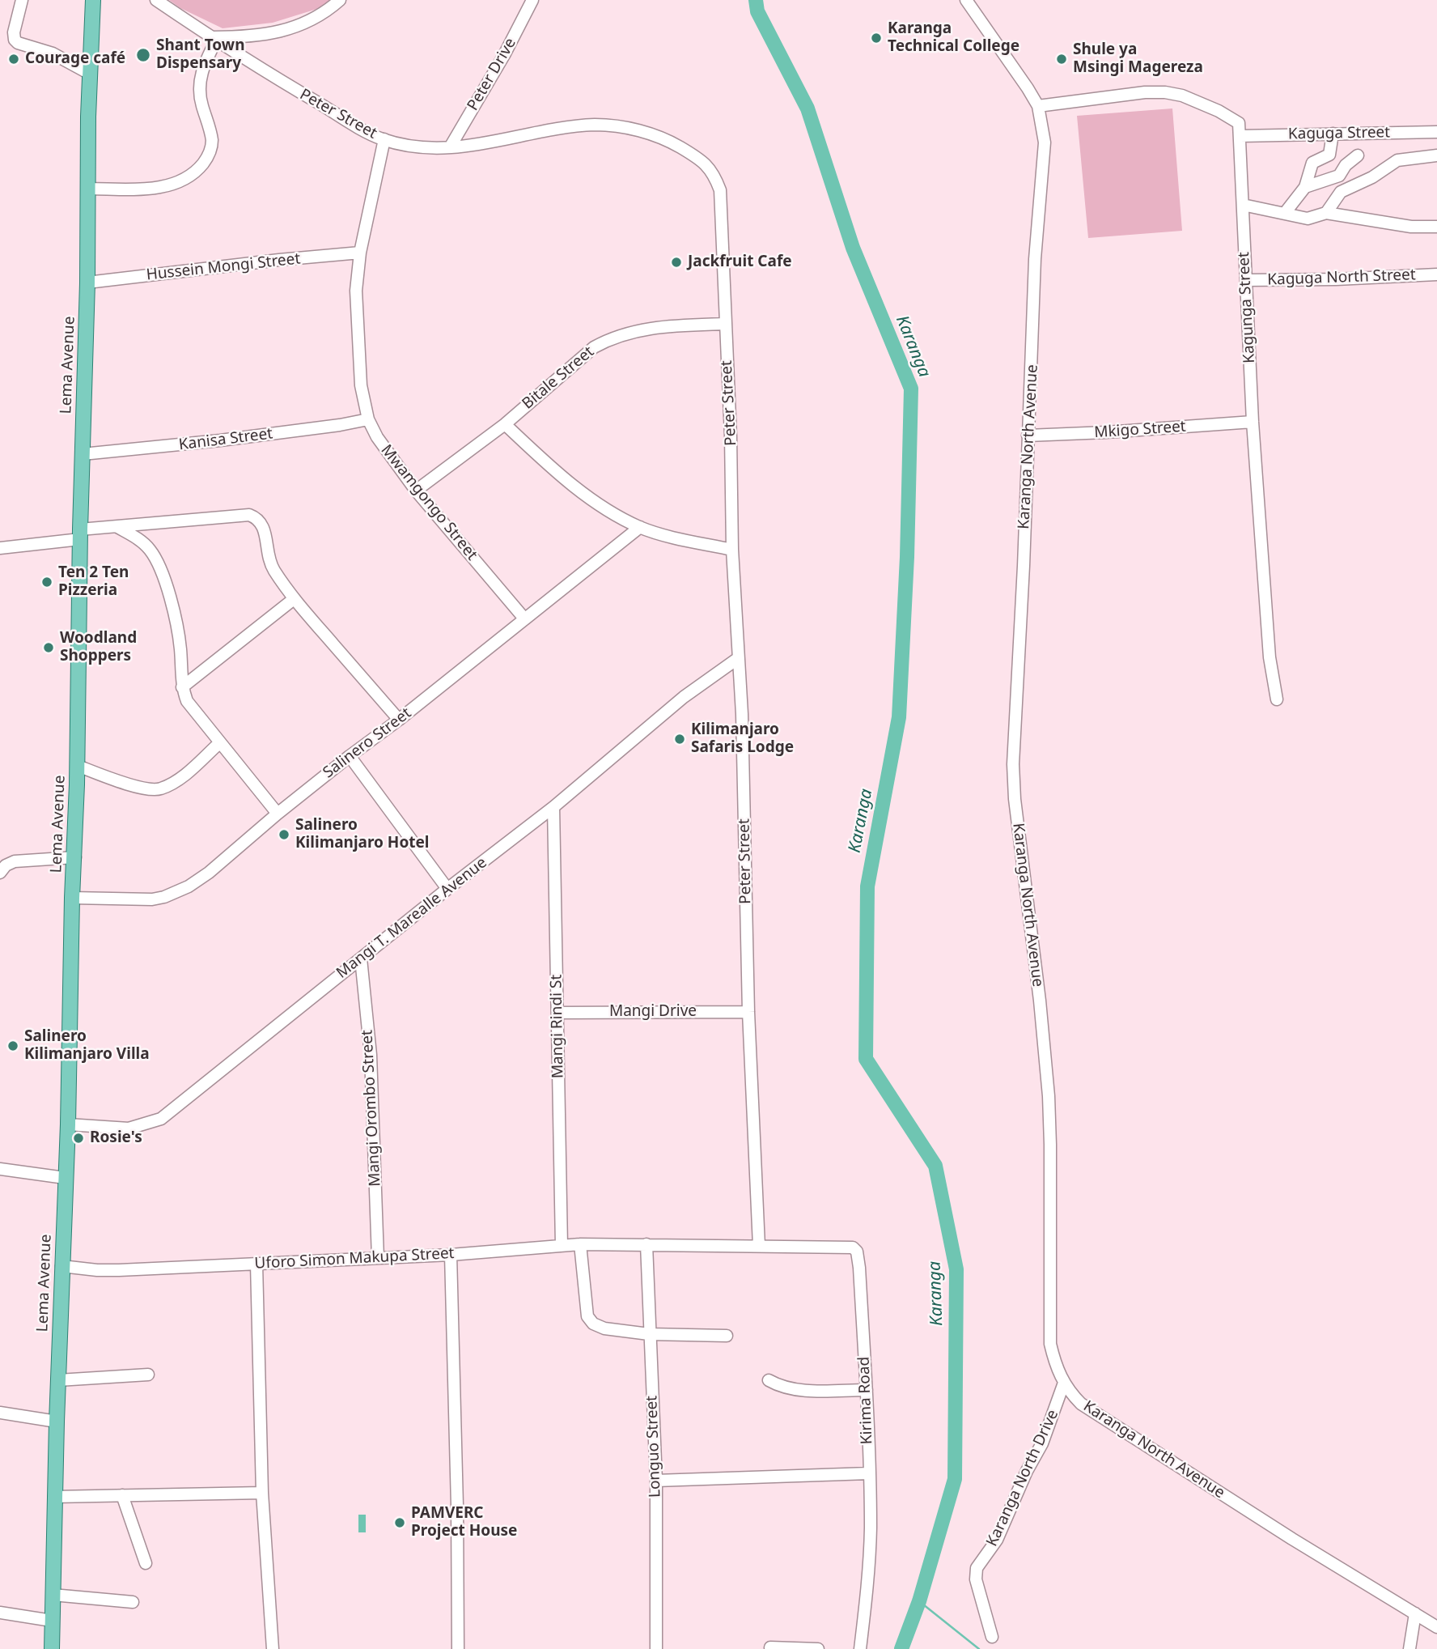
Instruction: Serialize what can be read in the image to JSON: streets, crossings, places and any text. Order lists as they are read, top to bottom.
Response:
{
  "streets": {
    "main road": ["Lema Avenue"],
    "street": [
      "Peter Drive",
      "Peter Street",
      "Kaguga Street",
      "Hussein Mongi Street",
      "Kaguga North Street",
      "Kagunga Street",
      "Bitale Street",
      "Mkigo Street",
      "Kanisa Street",
      "Karanga North Avenue",
      "Mwamgongo Street",
      "Salinero Street",
      "Mangi T. Marealle Avenue",
      "Mangi Drive",
      "Mangi Rindi St",
      "Mangi Orombo Street",
      "Uforo Simon Makupa Street",
      "Kirima Road",
      "Longuo Street",
      "Karanga North Drive"
    ]
  },
  "crossings": [
    ["Peter Drive", "Peter Street"],
    ["Peter Street", "Bitale Street"],
    ["Peter Street", "Mwamgongo Street"],
    ["Peter Street", "Mangi T. Marealle Avenue"],
    ["Peter Street", "Mangi Drive"],
    ["Peter Street", "Uforo Simon Makupa Street"],
    ["Peter Street", "Kirima Road"],
    ["Kaguga Street", "Kagunga Street"],
    ["Hussein Mongi Street", "Lema Avenue"],
    ["Hussein Mongi Street", "Mwamgongo Street"],
    ["Kaguga North Street", "Kagunga Street"],
    ["Kagunga Street", "Mkigo Street"],
    ["Lema Avenue", "Kanisa Street"],
    ["Lema Avenue", "Salinero Street"],
    ["Lema Avenue", "Mangi T. Marealle Avenue"],
    ["Lema Avenue", "Uforo Simon Makupa Street"],
    ["Bitale Street", "Mwamgongo Street"],
    ["Mkigo Street", "Karanga North Avenue"],
    ["Kanisa Street", "Mwamgongo Street"],
    ["Karanga North Avenue", "Karanga North Drive"],
    ["Mwamgongo Street", "Salinero Street"],
    ["Mangi T. Marealle Avenue", "Mangi Rindi St"],
    ["Mangi T. Marealle Avenue", "Mangi Orombo Street"],
    ["Mangi Drive", "Mangi Rindi St"],
    ["Mangi Rindi St", "Uforo Simon Makupa Street"],
    ["Mangi Orombo Street", "Uforo Simon Makupa Street"],
    ["Uforo Simon Makupa Street", "Kirima Road"],
    ["Uforo Simon Makupa Street", "Longuo Street"]
  ],
  "water": ["Karanga"],
  "places": [
    "Karanga Technical College",
    "Shant Town Dispensary",
    "Courage café",
    "Shule ya Msingi Magereza",
    "Jackfruit Cafe",
    "Ten 2 Ten Pizzeria",
    "Woodland Shoppers",
    "Kilimanjaro Safaris Lodge",
    "Salinero Kilimanjaro Hotel",
    "Salinero Kilimanjaro Villa",
    "Rosie's",
    "PAMVERC Project House"
  ]
}
